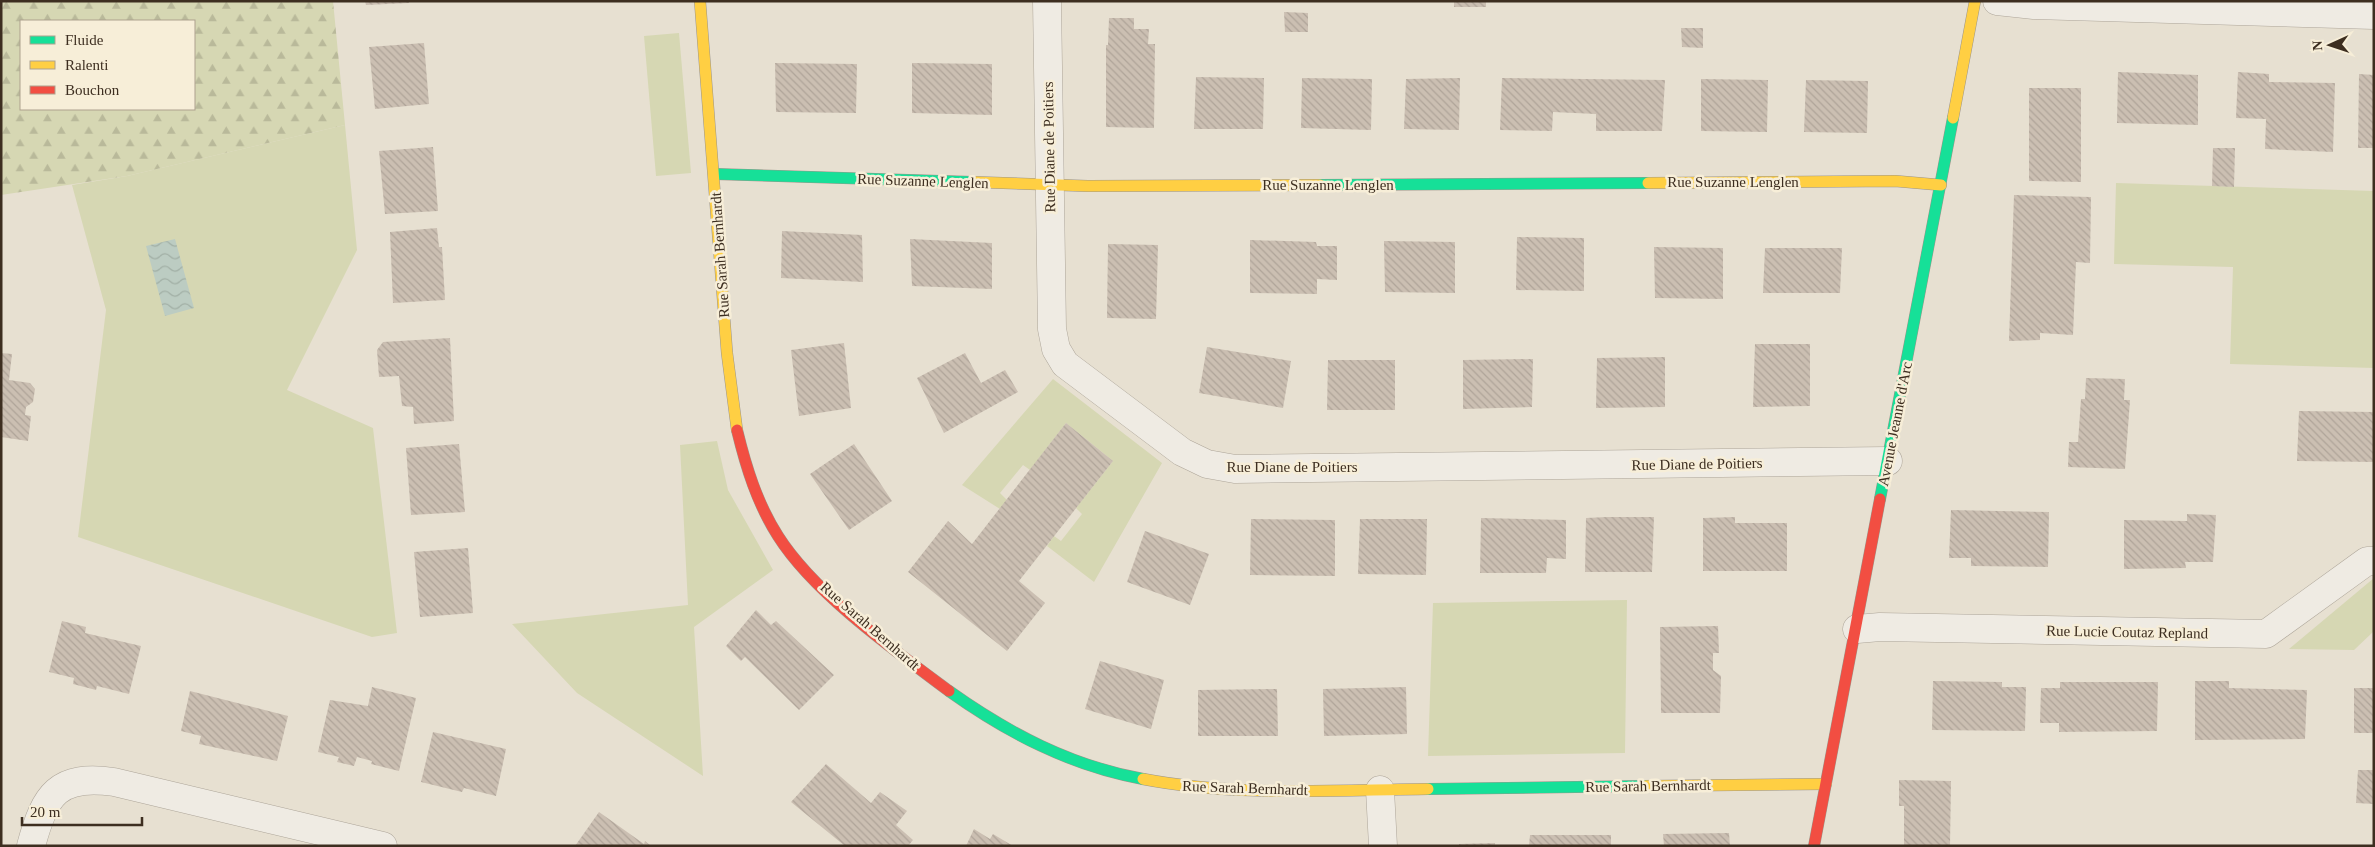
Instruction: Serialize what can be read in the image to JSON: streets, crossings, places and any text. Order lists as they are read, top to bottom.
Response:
{
  "streets": {
    "street": [
      "Rue Diane de Poitiers",
      "Rue Suzanne Lenglen",
      "Rue Sarah Bernhardt",
      "Avenue Jeanne d'Arc",
      "Rue Lucie Coutaz Repland"
    ]
  },
  "crossings": [
    ["Rue Diane de Poitiers", "Rue Suzanne Lenglen"],
    ["Rue Diane de Poitiers", "Avenue Jeanne d'Arc"],
    ["Rue Suzanne Lenglen", "Rue Sarah Bernhardt"],
    ["Rue Suzanne Lenglen", "Avenue Jeanne d'Arc"],
    ["Rue Sarah Bernhardt", "Avenue Jeanne d'Arc"],
    ["Avenue Jeanne d'Arc", "Rue Lucie Coutaz Repland"]
  ],
  "legend": ["Fluide", "Ralenti", "Bouchon"],
  "scale_bar": "20 m",
  "north": "left"
}
